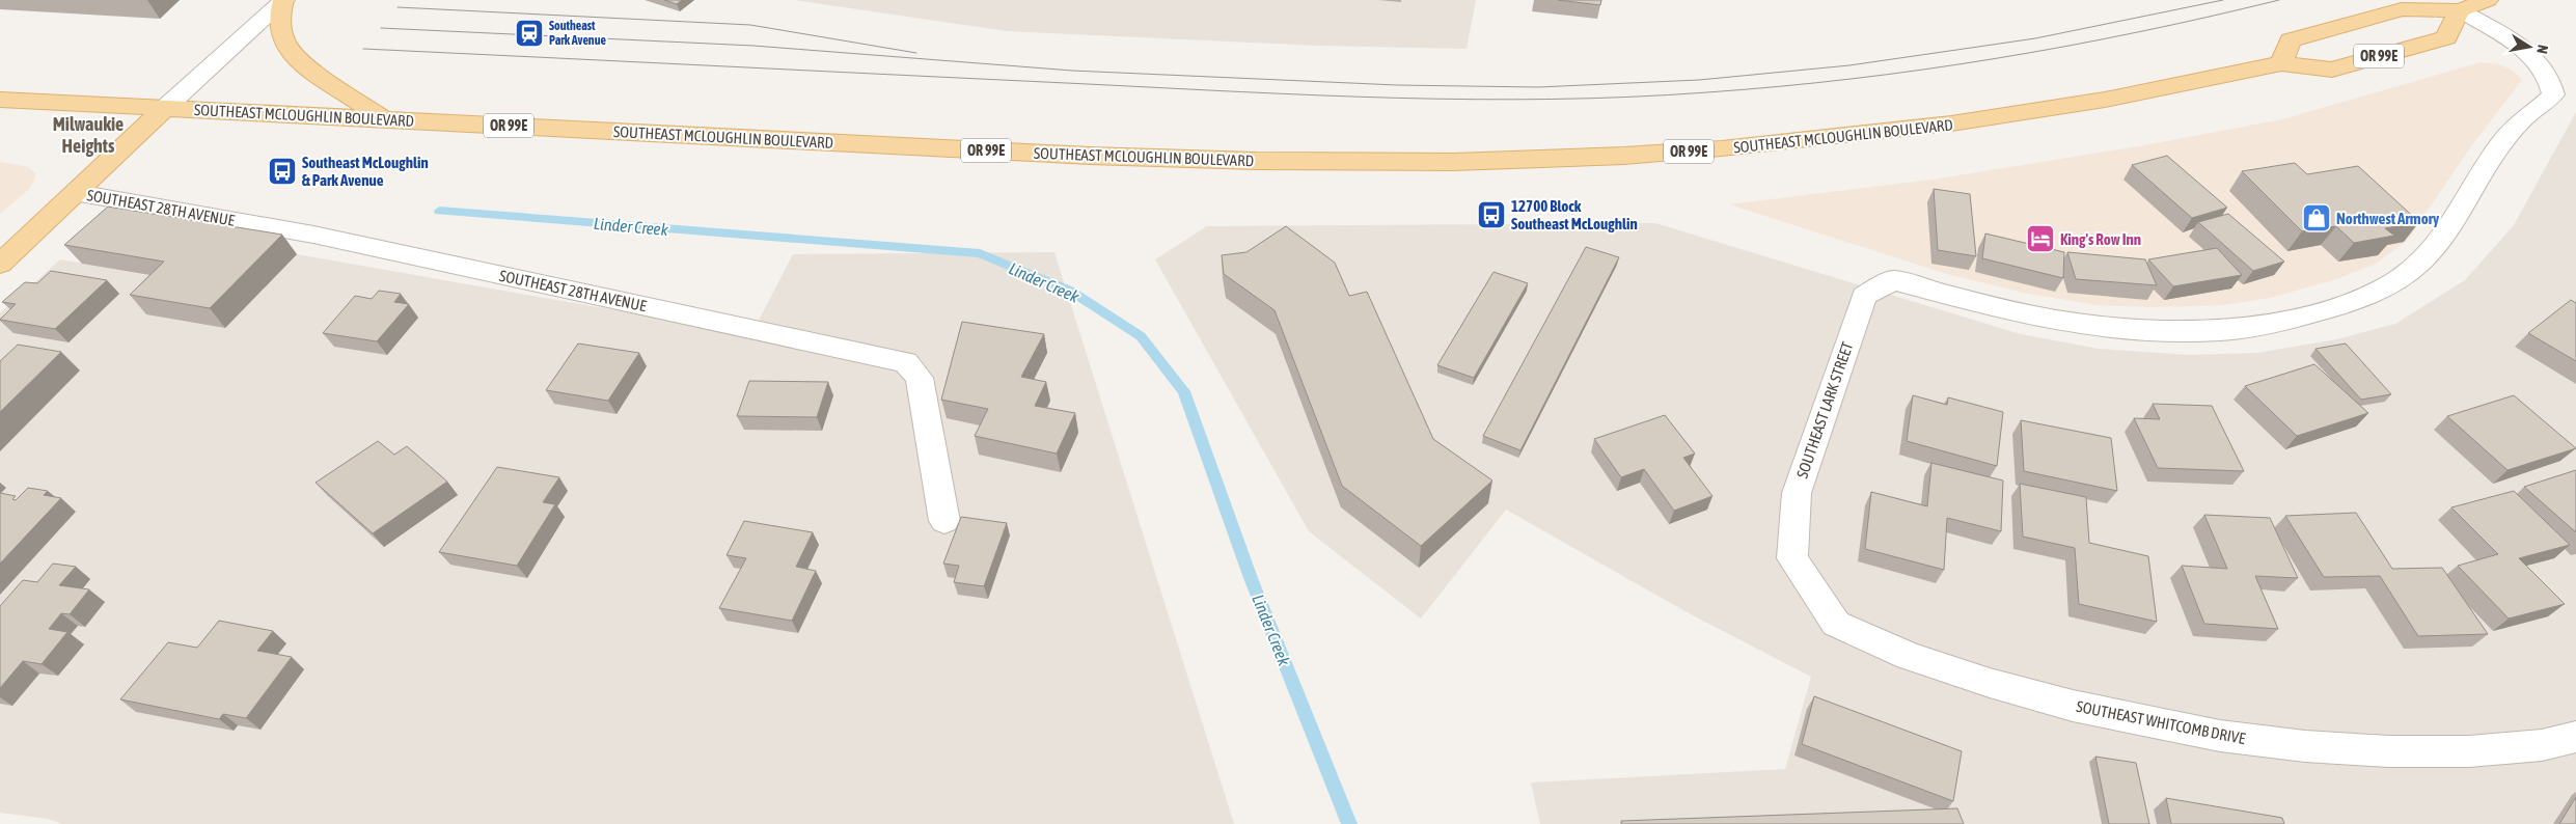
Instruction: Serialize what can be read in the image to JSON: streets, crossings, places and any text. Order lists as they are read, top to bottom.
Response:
{
  "streets": {
    "main road": ["OR 99E", "SOUTHEAST MCLOUGHLIN BOULEVARD"],
    "street": ["SOUTHEAST 28TH AVENUE", "SOUTHEAST LARK STREET", "SOUTHEAST WHITCOMB DRIVE"]
  },
  "crossings": [
    ["OR 99E", "SOUTHEAST MCLOUGHLIN BOULEVARD"],
    ["OR 99E", "SOUTHEAST LARK STREET"],
    ["SOUTHEAST MCLOUGHLIN BOULEVARD", "SOUTHEAST LARK STREET"],
    ["SOUTHEAST LARK STREET", "SOUTHEAST WHITCOMB DRIVE"]
  ],
  "districts": ["Milwaukie Heights"],
  "water": ["Linder Creek"],
  "places": {
    "station": ["Southeast Park Avenue"],
    "bus stop": ["Southeast McLoughlin & Park Avenue", "12700 Block Southeast McLoughlin"],
    "shop": ["Northwest Armory"],
    "hotel": ["King's Row Inn"]
  },
  "north": "right"
}
